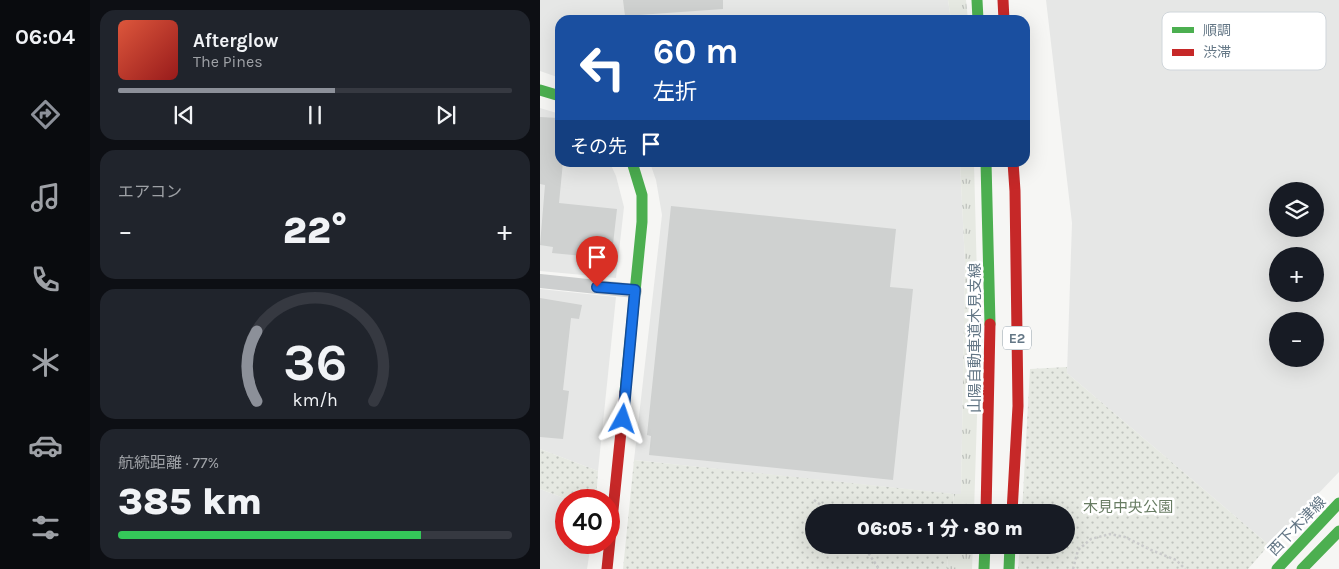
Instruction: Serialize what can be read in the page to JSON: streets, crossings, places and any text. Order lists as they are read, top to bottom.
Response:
{
  "streets": {
    "main road": ["山陽自動車道木見支線", "E2", "西下木津線"]
  },
  "parks": ["木見中央公園"],
  "legend": ["順調", "渋滞"],
  "page": {
    "tabs": "06:04",
    "turn": ["60 m", "左折"],
    "song": ["Afterglow", "The Pines"],
    "then": "その先",
    "tile": [
      "エアコン",
      ["航続距離 · 77%", "385 km"]
    ],
    "map_buttons": ["+", "−"],
    "heat": ["−", "22°", "+"],
    "limit": "40",
    "trip": "06:05 · 1 分 · 80 m",
    "gauge": ["36", "km/h"]
  }
}
